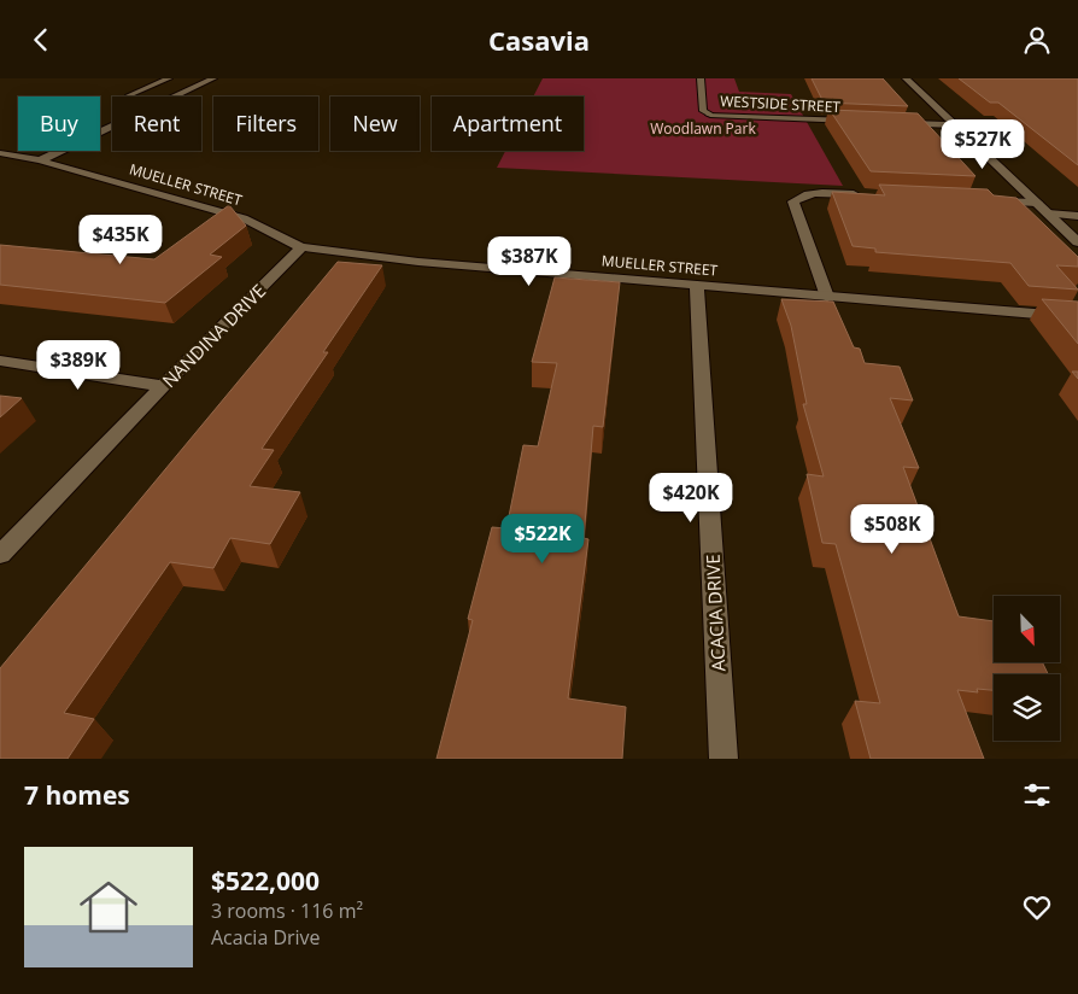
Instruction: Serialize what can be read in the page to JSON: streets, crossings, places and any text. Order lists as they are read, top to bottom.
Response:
{
  "streets": {
    "street": [
      "WESTSIDE STREET",
      "MUELLER STREET",
      "NANDINA DRIVE",
      "ACACIA DRIVE"
    ]
  },
  "crossings": [
    ["MUELLER STREET", "NANDINA DRIVE"],
    ["MUELLER STREET", "ACACIA DRIVE"]
  ],
  "parks": ["Woodlawn Park"],
  "north": "bottom right",
  "page": {
    "header": "Casavia",
    "chip": [
      "Buy",
      "Rent",
      "Filters",
      "New",
      "Apartment"
    ],
    "price": [
      "$527K",
      "$435K",
      "$387K",
      "$389K",
      "$420K",
      "$508K",
      "$522K"
    ],
    "heading": "7 homes",
    "list": [
      {
        "name": "$522,000",
        "note": "3 rooms · 116 m² · Acacia Drive"
      }
    ]
  }
}
